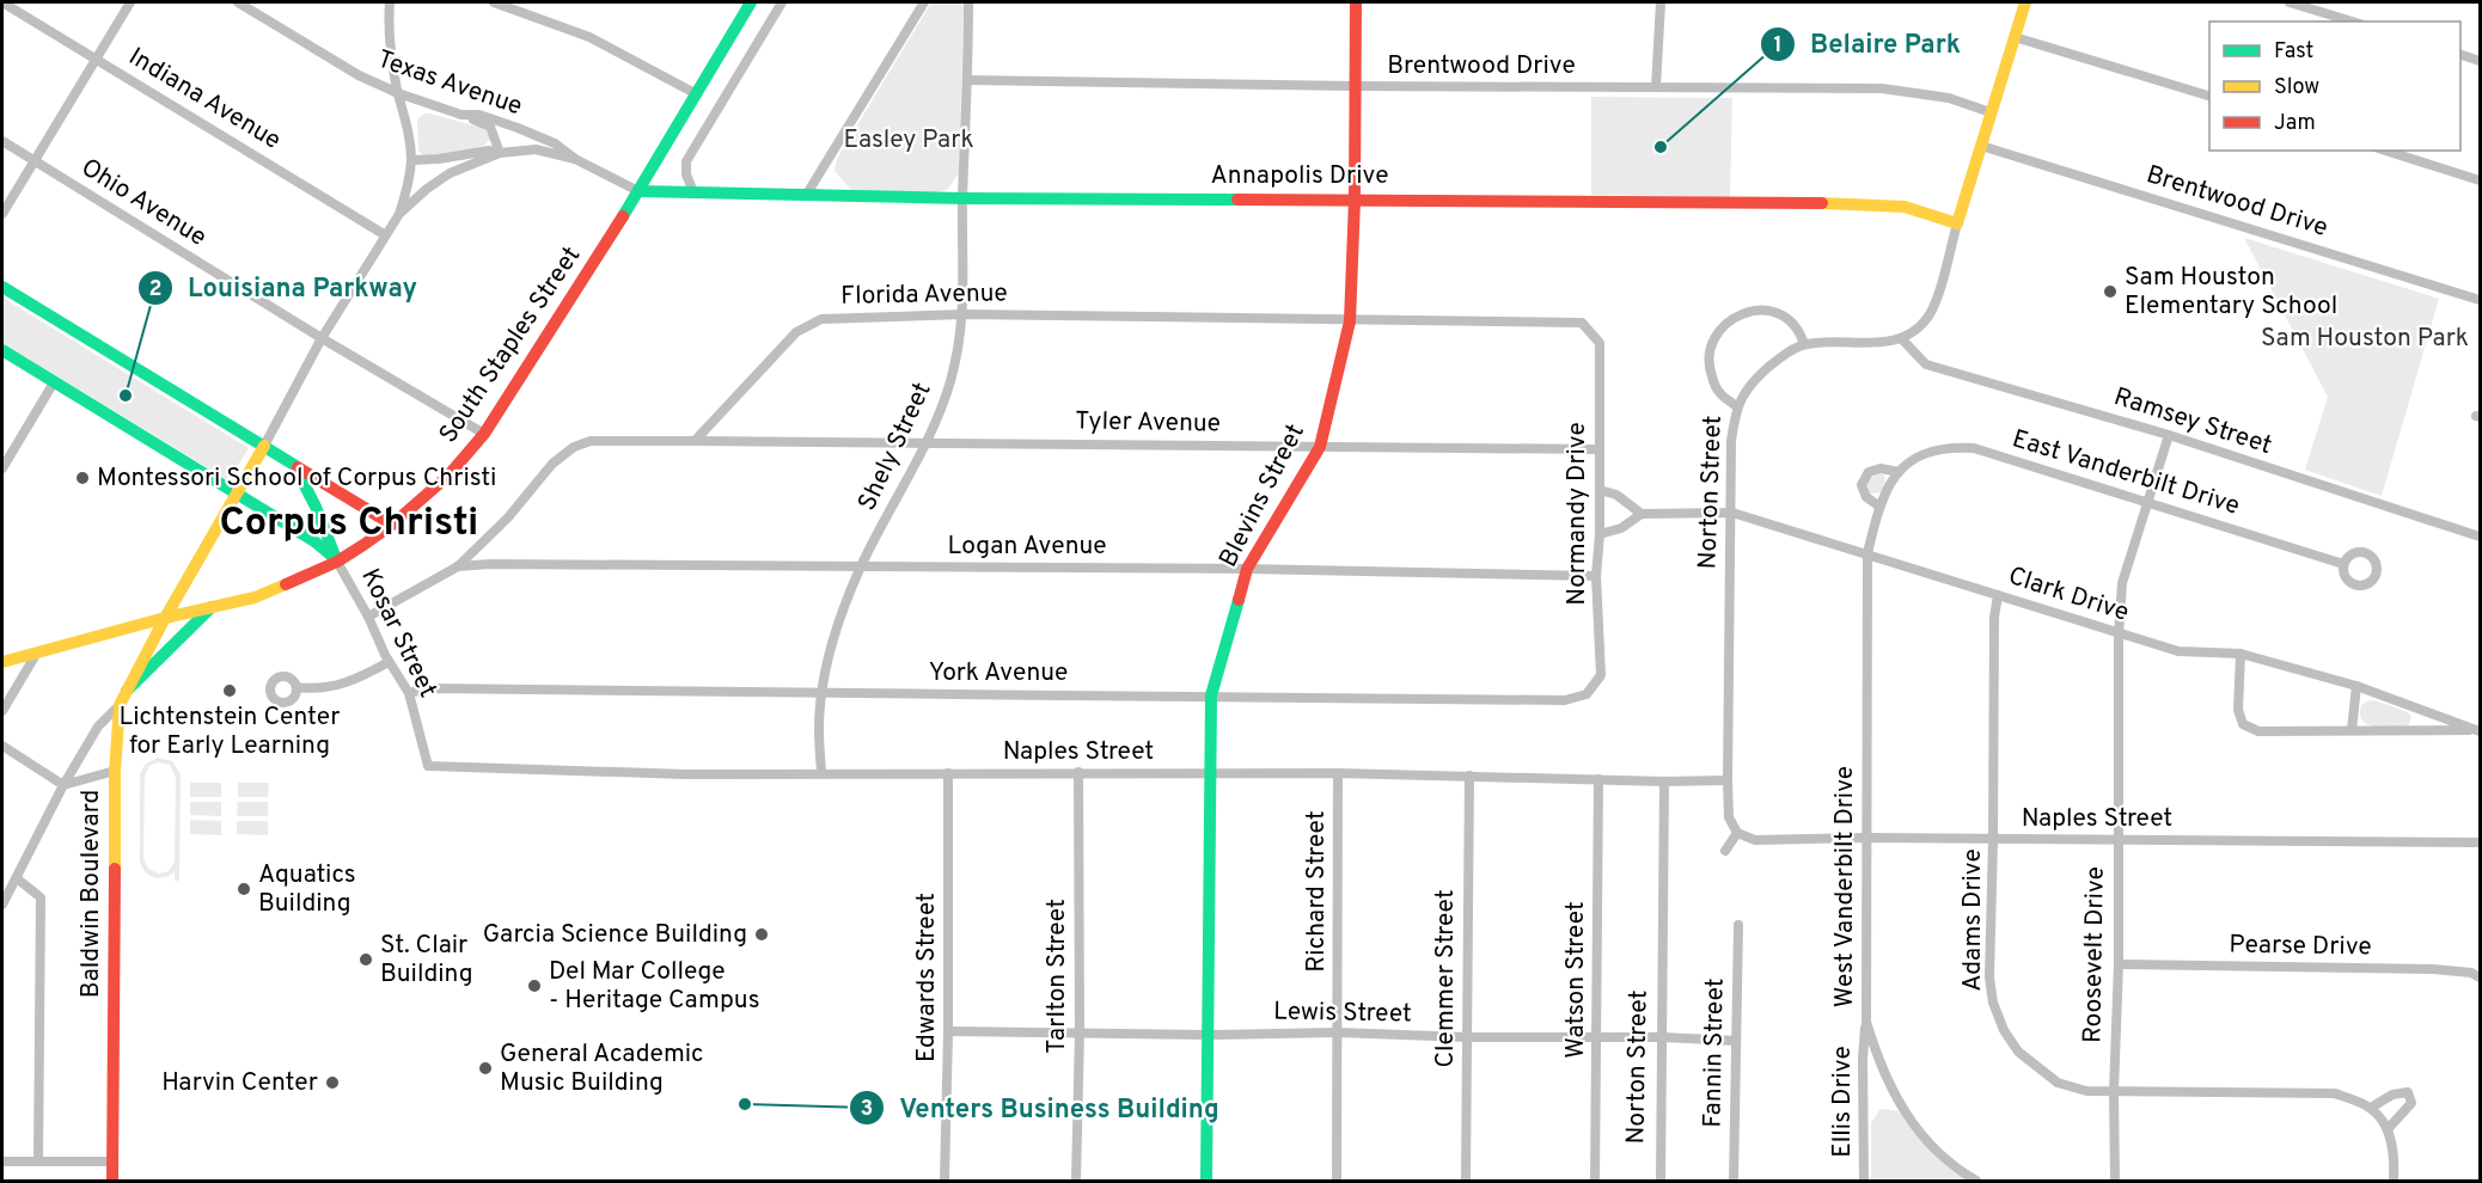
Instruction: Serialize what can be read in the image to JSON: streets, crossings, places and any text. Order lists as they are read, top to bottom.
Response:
{
  "streets": {
    "main road": [
      "Annapolis Drive",
      "South Staples Street",
      "Blevins Street",
      "Baldwin Boulevard"
    ],
    "street": [
      "Brentwood Drive",
      "Texas Avenue",
      "Indiana Avenue",
      "Ohio Avenue",
      "Florida Avenue",
      "Ramsey Street",
      "Tyler Avenue",
      "Shely Street",
      "East Vanderbilt Drive",
      "Norton Street",
      "Normandy Drive",
      "Logan Avenue",
      "Clark Drive",
      "Kosar Street",
      "York Avenue",
      "Naples Street",
      "West Vanderbilt Drive",
      "Richard Street",
      "Adams Drive",
      "Pearse Drive",
      "Roosevelt Drive",
      "Tarlton Street",
      "Edwards Street",
      "Clemmer Street",
      "Watson Street",
      "Lewis Street",
      "Fannin Street",
      "Ellis Drive"
    ]
  },
  "crossings": [
    ["Brentwood Drive", "Shely Street"],
    ["Brentwood Drive", "Blevins Street"],
    ["Texas Avenue", "Annapolis Drive"],
    ["Texas Avenue", "South Staples Street"],
    ["Annapolis Drive", "South Staples Street"],
    ["Annapolis Drive", "Shely Street"],
    ["Annapolis Drive", "Blevins Street"],
    ["Ohio Avenue", "South Staples Street"],
    ["Florida Avenue", "Tyler Avenue"],
    ["Florida Avenue", "Shely Street"],
    ["Florida Avenue", "Blevins Street"],
    ["Florida Avenue", "Normandy Drive"],
    ["South Staples Street", "Kosar Street"],
    ["South Staples Street", "Baldwin Boulevard"],
    ["Ramsey Street", "Norton Street"],
    ["Ramsey Street", "Roosevelt Drive"],
    ["Tyler Avenue", "Shely Street"],
    ["Tyler Avenue", "Blevins Street"],
    ["Tyler Avenue", "Normandy Drive"],
    ["Shely Street", "Logan Avenue"],
    ["Shely Street", "York Avenue"],
    ["Shely Street", "Naples Street"],
    ["East Vanderbilt Drive", "Clark Drive"],
    ["East Vanderbilt Drive", "West Vanderbilt Drive"],
    ["East Vanderbilt Drive", "Roosevelt Drive"],
    ["Norton Street", "Clark Drive"],
    ["Norton Street", "Naples Street"],
    ["Norton Street", "Lewis Street"],
    ["Blevins Street", "Logan Avenue"],
    ["Blevins Street", "York Avenue"],
    ["Blevins Street", "Naples Street"],
    ["Blevins Street", "Lewis Street"],
    ["Normandy Drive", "Logan Avenue"],
    ["Normandy Drive", "Clark Drive"],
    ["Normandy Drive", "York Avenue"],
    ["Clark Drive", "West Vanderbilt Drive"],
    ["Clark Drive", "Adams Drive"],
    ["Clark Drive", "Roosevelt Drive"],
    ["Kosar Street", "York Avenue"],
    ["Kosar Street", "Naples Street"],
    ["Naples Street", "West Vanderbilt Drive"],
    ["Naples Street", "Richard Street"],
    ["Naples Street", "Adams Drive"],
    ["Naples Street", "Roosevelt Drive"],
    ["Naples Street", "Tarlton Street"],
    ["Naples Street", "Edwards Street"],
    ["Naples Street", "Clemmer Street"],
    ["Naples Street", "Watson Street"],
    ["West Vanderbilt Drive", "Ellis Drive"],
    ["Richard Street", "Lewis Street"],
    ["Adams Drive", "Roosevelt Drive"],
    ["Pearse Drive", "Roosevelt Drive"],
    ["Tarlton Street", "Lewis Street"],
    ["Edwards Street", "Lewis Street"],
    ["Clemmer Street", "Lewis Street"],
    ["Watson Street", "Lewis Street"],
    ["Lewis Street", "Fannin Street"]
  ],
  "districts": ["Corpus Christi"],
  "parks": ["Easley Park", "Sam Houston Park"],
  "places": [
    "Belaire Park",
    "Sam Houston Elementary School",
    "Louisiana Parkway",
    "Montessori School of Corpus Christi",
    "Lichtenstein Center for Early Learning",
    "Aquatics Building",
    "Garcia Science Building",
    "St. Clair Building",
    "Del Mar College - Heritage Campus",
    "General Academic Music Building",
    "Harvin Center",
    "Venters Business Building"
  ],
  "legend": ["Fast", "Slow", "Jam"]
}
